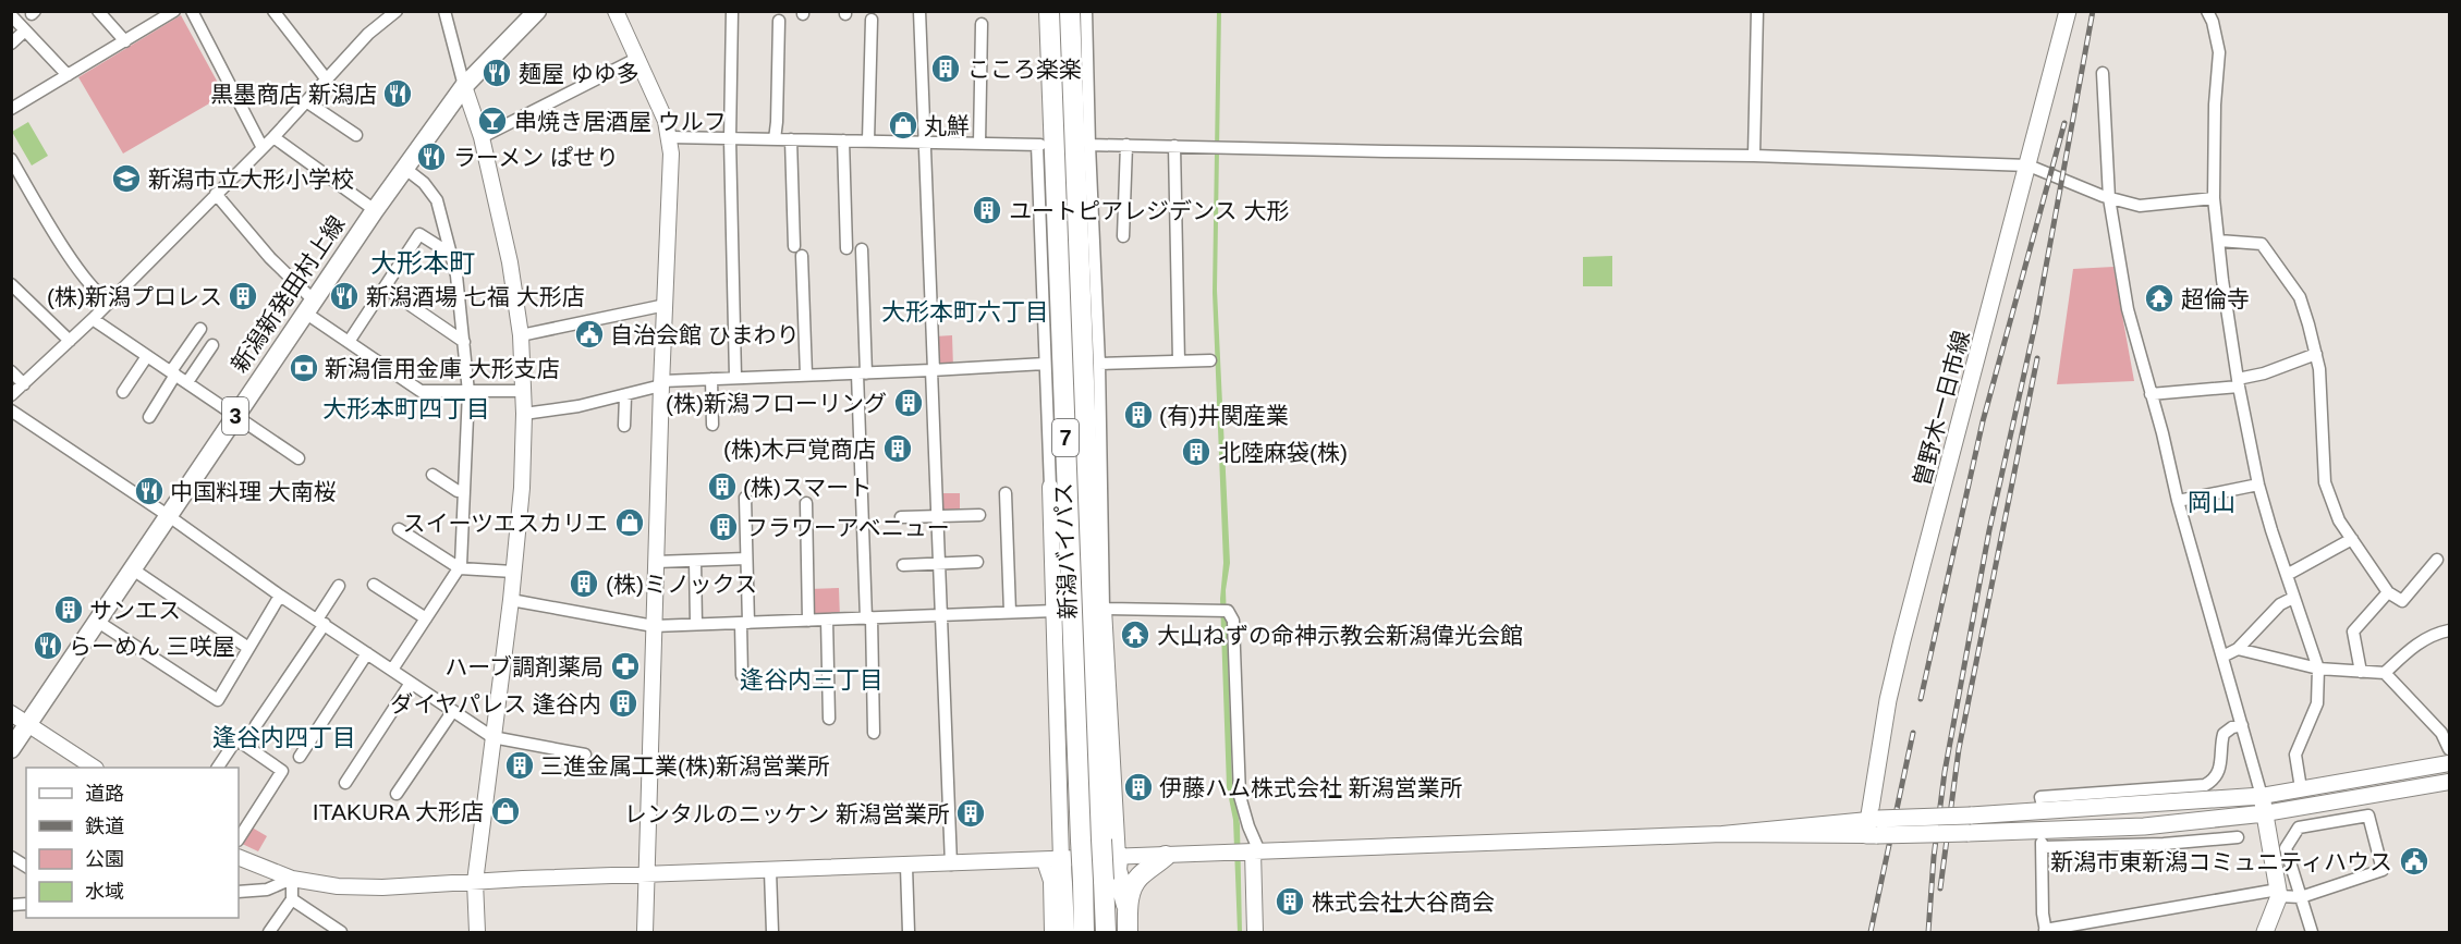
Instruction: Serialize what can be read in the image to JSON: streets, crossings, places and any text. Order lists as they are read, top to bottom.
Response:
{
  "streets": {
    "highway": ["7", "新潟バイパス"],
    "main road": ["新潟新発田村上線", "曽野木一日市線", "3"]
  },
  "districts": [
    "大形本町",
    "大形本町六丁目",
    "大形本町四丁目",
    "岡山",
    "逢谷内三丁目",
    "逢谷内四丁目"
  ],
  "places": {
    "building": [
      "こころ楽楽",
      "ユートピアレジデンス 大形",
      "(株)新潟プロレス",
      "(株)新潟フローリング",
      "(有)井関産業",
      "(株)木戸覚商店",
      "北陸麻袋(株)",
      "(株)スマート",
      "フラワーアベニュー",
      "(株)ミノックス",
      "サンエス",
      "ダイヤパレス 逢谷内",
      "三進金属工業(株)新潟営業所",
      "伊藤ハム株式会社 新潟営業所",
      "レンタルのニッケン 新潟営業所",
      "株式会社大谷商会"
    ],
    "restaurant": [
      "麺屋 ゆゆ多",
      "黒墨商店 新潟店",
      "ラーメン ぱせり",
      "新潟酒場 七福 大形店",
      "中国料理 大南桜",
      "らーめん 三咲屋"
    ],
    "bar": ["串焼き居酒屋 ウルフ"],
    "shop": ["丸鮮", "スイーツエスカリエ", "ITAKURA 大形店"],
    "school or university": ["新潟市立大形小学校"],
    "temple": ["超倫寺", "大山ねずの命神示教会新潟偉光会館"],
    "public building": ["自治会館 ひまわり", "新潟市東新潟コミュニティハウス"],
    "bank": ["新潟信用金庫 大形支店"],
    "pharmacy": ["ハーブ調剤薬局"]
  },
  "legend": [
    "道路",
    "鉄道",
    "公園",
    "水域"
  ]
}
